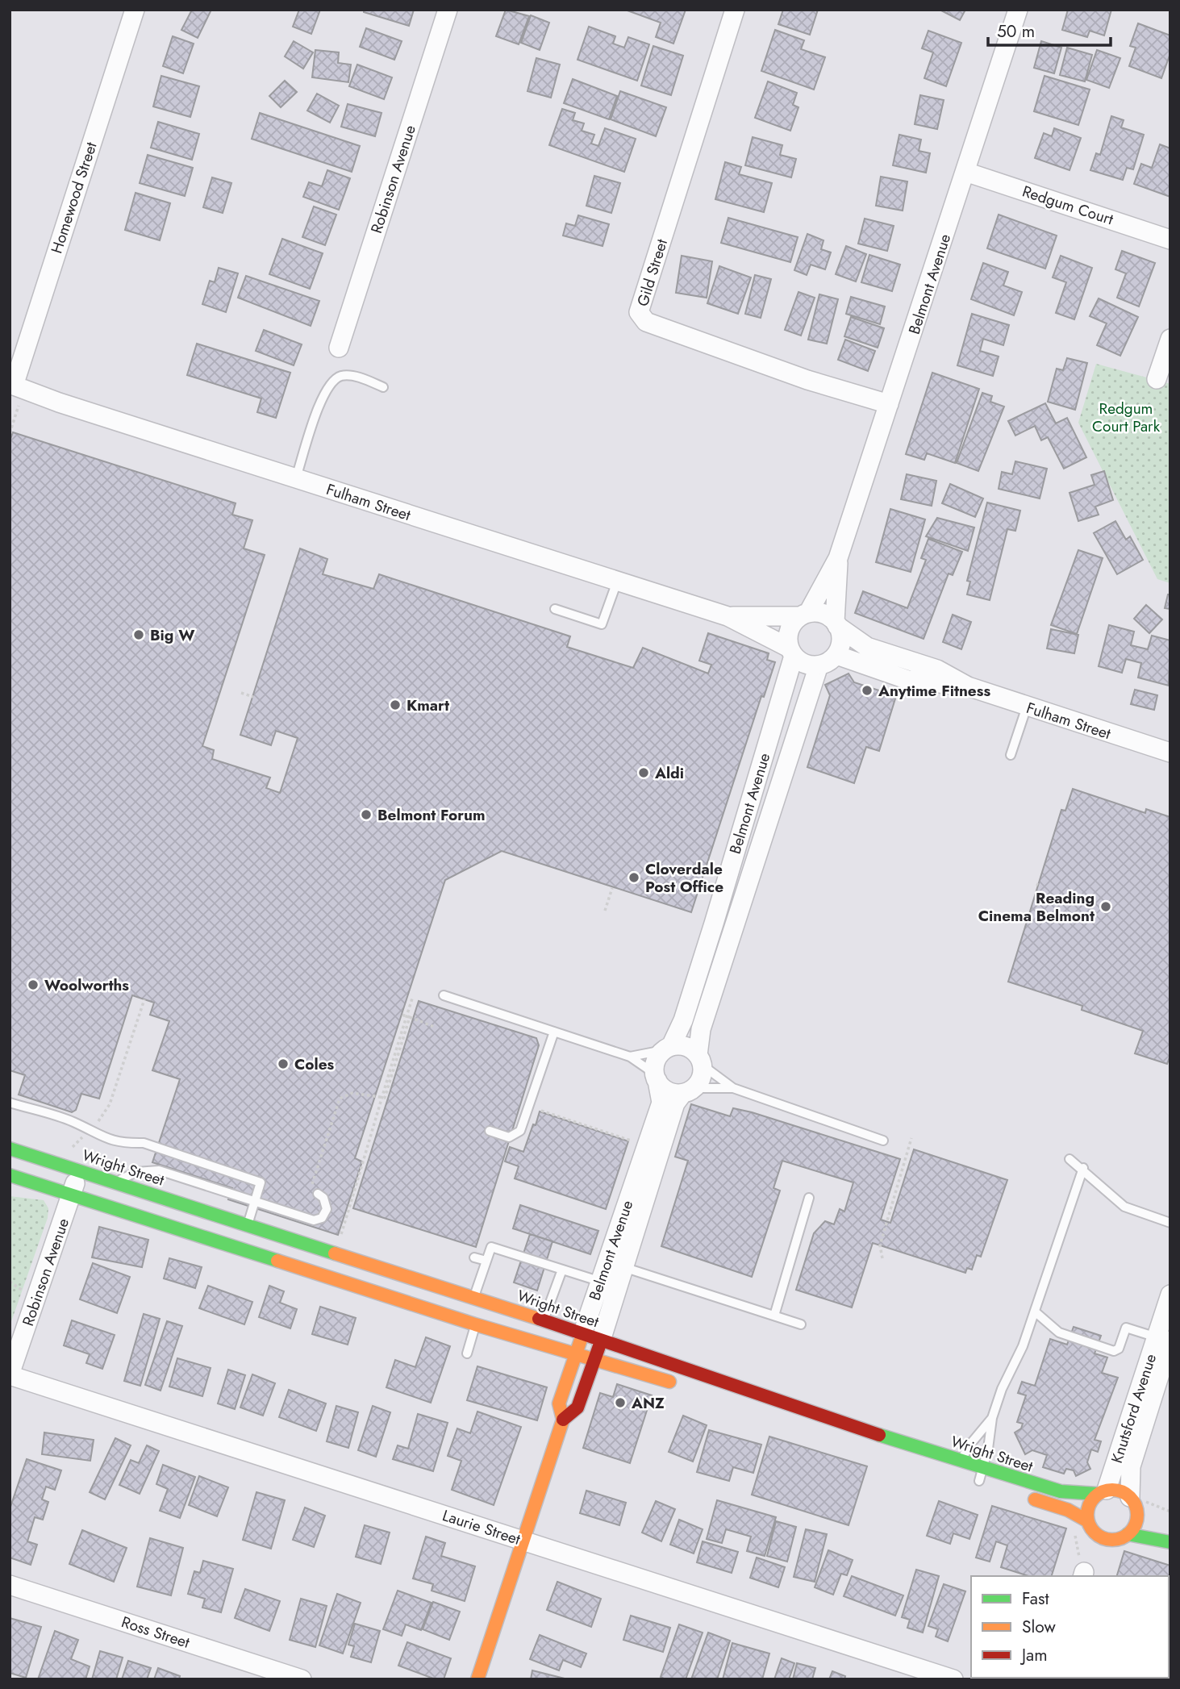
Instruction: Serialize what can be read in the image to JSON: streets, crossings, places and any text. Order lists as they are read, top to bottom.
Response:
{
  "streets": {
    "street": [
      "Robinson Avenue",
      "Homewood Street",
      "Redgum Court",
      "Gild Street",
      "Belmont Avenue",
      "Fulham Street",
      "Wright Street",
      "Knutsford Avenue",
      "Laurie Street",
      "Ross Street"
    ]
  },
  "crossings": [
    ["Robinson Avenue", "Wright Street"],
    ["Robinson Avenue", "Laurie Street"],
    ["Homewood Street", "Fulham Street"],
    ["Redgum Court", "Belmont Avenue"],
    ["Gild Street", "Belmont Avenue"],
    ["Belmont Avenue", "Fulham Street"],
    ["Belmont Avenue", "Wright Street"],
    ["Belmont Avenue", "Laurie Street"],
    ["Wright Street", "Knutsford Avenue"]
  ],
  "parks": ["Redgum Court Park"],
  "places": [
    "Big W",
    "Anytime Fitness",
    "Kmart",
    "Aldi",
    "Belmont Forum",
    "Cloverdale Post Office",
    "Reading Cinema Belmont",
    "Woolworths",
    "Coles",
    "ANZ"
  ],
  "legend": ["Fast", "Slow", "Jam"],
  "scale_bar": "50 m"
}
